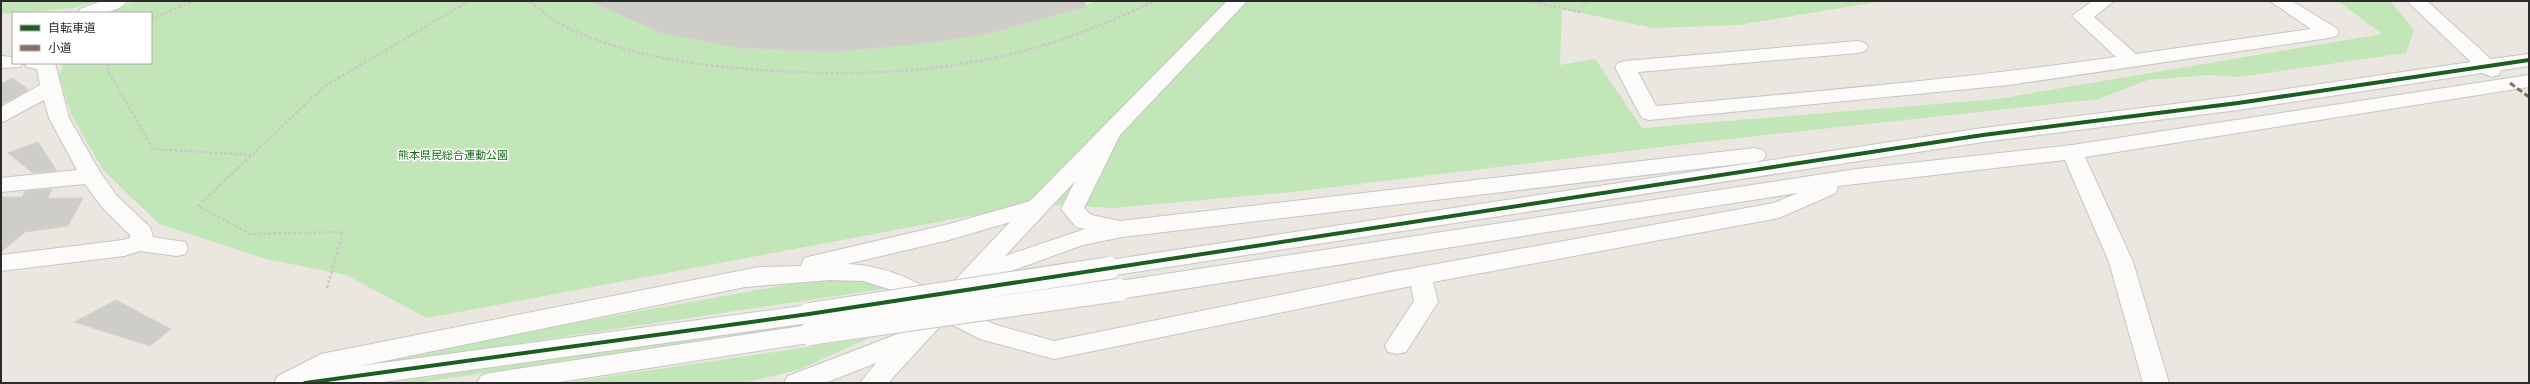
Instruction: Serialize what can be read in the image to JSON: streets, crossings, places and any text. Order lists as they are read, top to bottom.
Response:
{
  "parks": ["熊本県民総合運動公園"],
  "legend": ["自転車道", "小道"]
}
